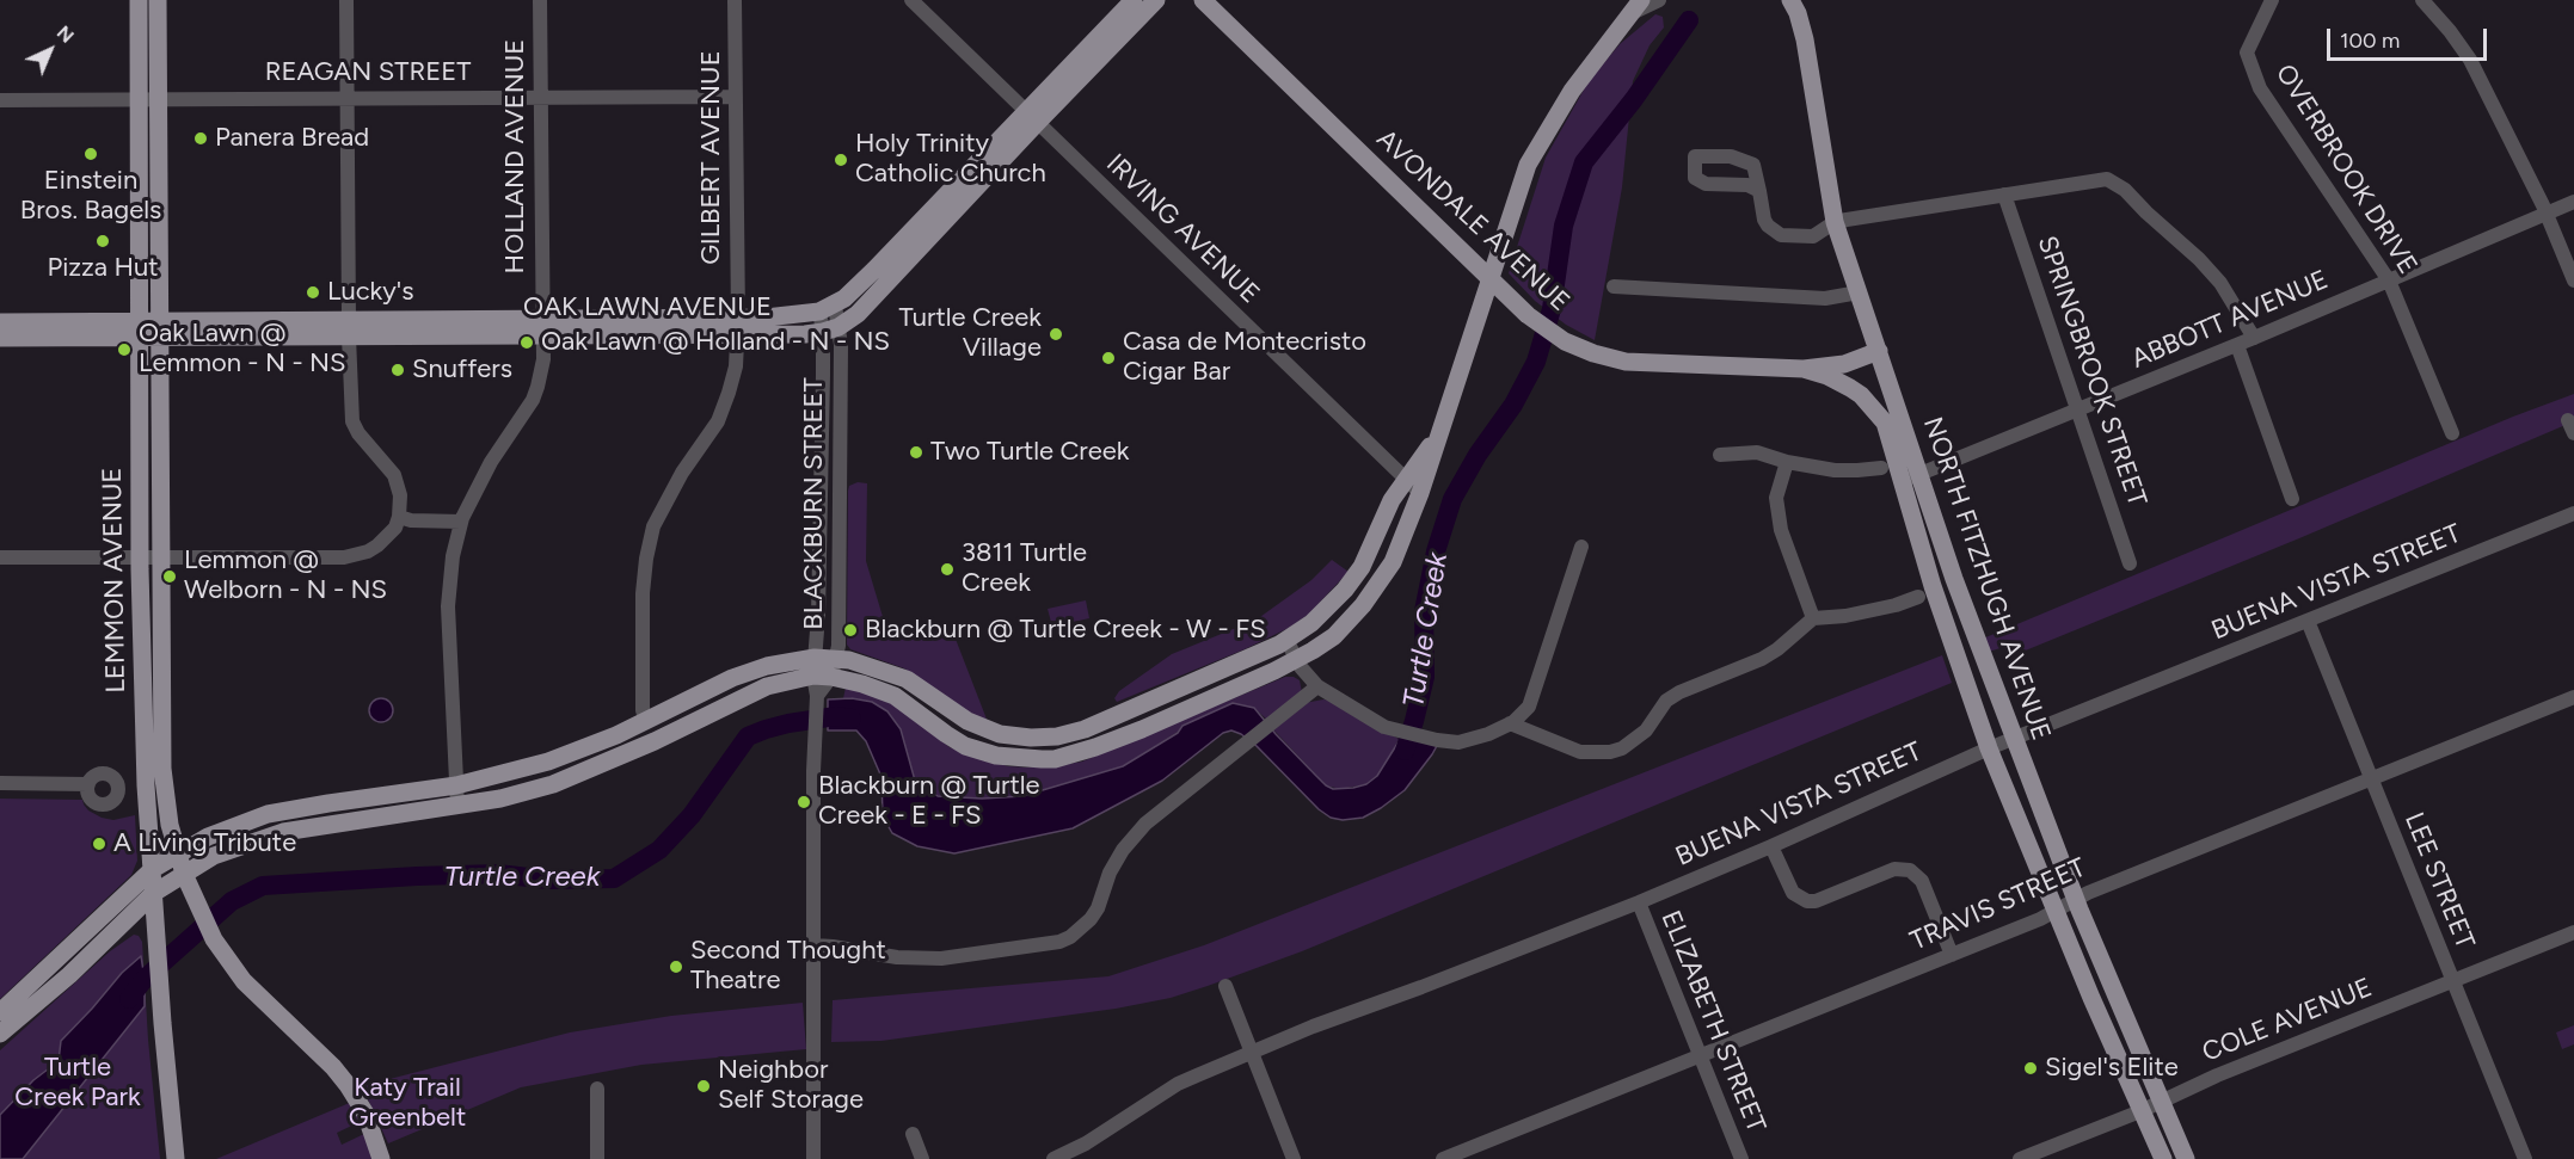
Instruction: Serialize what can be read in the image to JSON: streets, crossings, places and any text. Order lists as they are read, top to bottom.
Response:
{
  "streets": {
    "main road": [
      "AVONDALE AVENUE",
      "OAK LAWN AVENUE",
      "NORTH FITZHUGH AVENUE",
      "LEMMON AVENUE"
    ],
    "street": [
      "REAGAN STREET",
      "HOLLAND AVENUE",
      "GILBERT AVENUE",
      "OVERBROOK DRIVE",
      "IRVING AVENUE",
      "ABBOTT AVENUE",
      "SPRINGBROOK STREET",
      "BLACKBURN STREET",
      "BUENA VISTA STREET",
      "LEE STREET",
      "TRAVIS STREET",
      "COLE AVENUE",
      "ELIZABETH STREET"
    ]
  },
  "crossings": [
    ["REAGAN STREET", "HOLLAND AVENUE"],
    ["REAGAN STREET", "GILBERT AVENUE"],
    ["REAGAN STREET", "LEMMON AVENUE"],
    ["HOLLAND AVENUE", "OAK LAWN AVENUE"],
    ["GILBERT AVENUE", "OAK LAWN AVENUE"],
    ["OVERBROOK DRIVE", "ABBOTT AVENUE"],
    ["AVONDALE AVENUE", "NORTH FITZHUGH AVENUE"],
    ["OAK LAWN AVENUE", "BLACKBURN STREET"],
    ["OAK LAWN AVENUE", "LEMMON AVENUE"],
    ["ABBOTT AVENUE", "SPRINGBROOK STREET"],
    ["ABBOTT AVENUE", "NORTH FITZHUGH AVENUE"],
    ["NORTH FITZHUGH AVENUE", "BUENA VISTA STREET"],
    ["NORTH FITZHUGH AVENUE", "TRAVIS STREET"],
    ["NORTH FITZHUGH AVENUE", "COLE AVENUE"],
    ["BUENA VISTA STREET", "LEE STREET"],
    ["BUENA VISTA STREET", "ELIZABETH STREET"],
    ["LEE STREET", "TRAVIS STREET"],
    ["LEE STREET", "COLE AVENUE"],
    ["TRAVIS STREET", "ELIZABETH STREET"]
  ],
  "water": ["Turtle Creek"],
  "parks": ["Turtle Creek Park", "Katy Trail Greenbelt"],
  "places": [
    "Panera Bread",
    "Einstein Bros. Bagels",
    "Holy Trinity Catholic Church",
    "Pizza Hut",
    "Lucky's",
    "Turtle Creek Village",
    "Oak Lawn @ Holland - N - NS",
    "Oak Lawn @ Lemmon - N - NS",
    "Casa de Montecristo Cigar Bar",
    "Snuffers",
    "Two Turtle Creek",
    "3811 Turtle Creek",
    "Lemmon @ Welborn - N - NS",
    "Blackburn @ Turtle Creek - W - FS",
    "Blackburn @ Turtle Creek - E - FS",
    "A Living Tribute",
    "Second Thought Theatre",
    "Sigel's Elite",
    "Neighbor Self Storage"
  ],
  "scale_bar": "100 m",
  "north": "top right"
}
